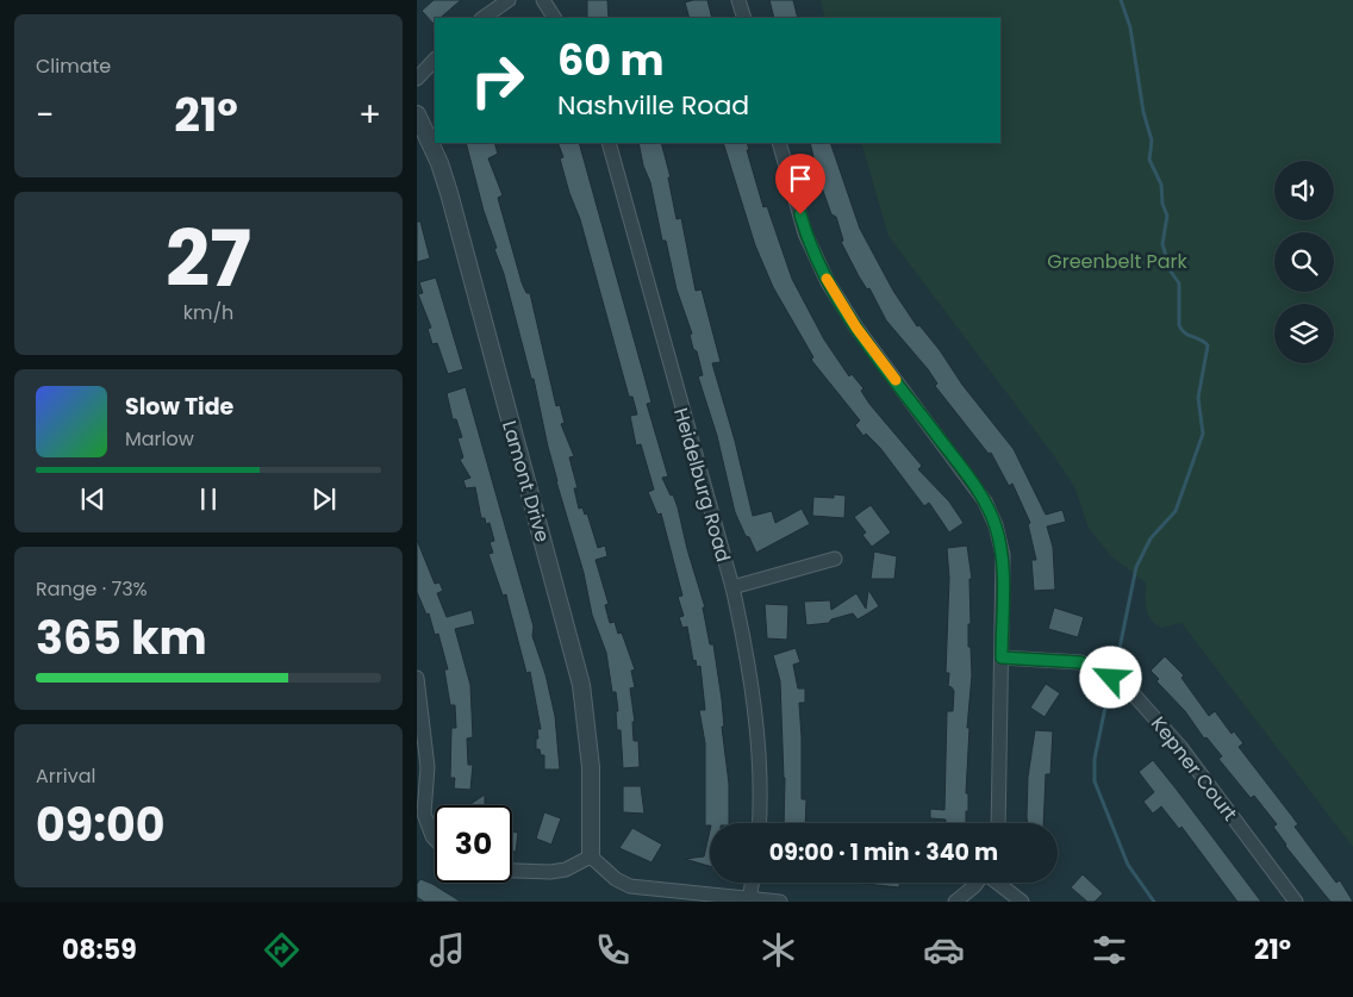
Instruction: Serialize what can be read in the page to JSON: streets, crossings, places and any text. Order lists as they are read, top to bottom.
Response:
{
  "streets": {
    "street": ["Lamont Drive", "Heidelburg Road", "Kepner Court"]
  },
  "parks": ["Greenbelt Park"],
  "page": {
    "tile": [
      "Climate",
      ["27", "km/h"],
      ["Range · 73%", "365 km"],
      ["Arrival", "09:00"]
    ],
    "turn": ["60 m", "Nashville Road"],
    "heat": ["−", "21°", "+"],
    "song": ["Slow Tide", "Marlow"],
    "limit": "30",
    "trip": "09:00 · 1 min · 340 m",
    "tabs": ["08:59", "21°"]
  }
}
